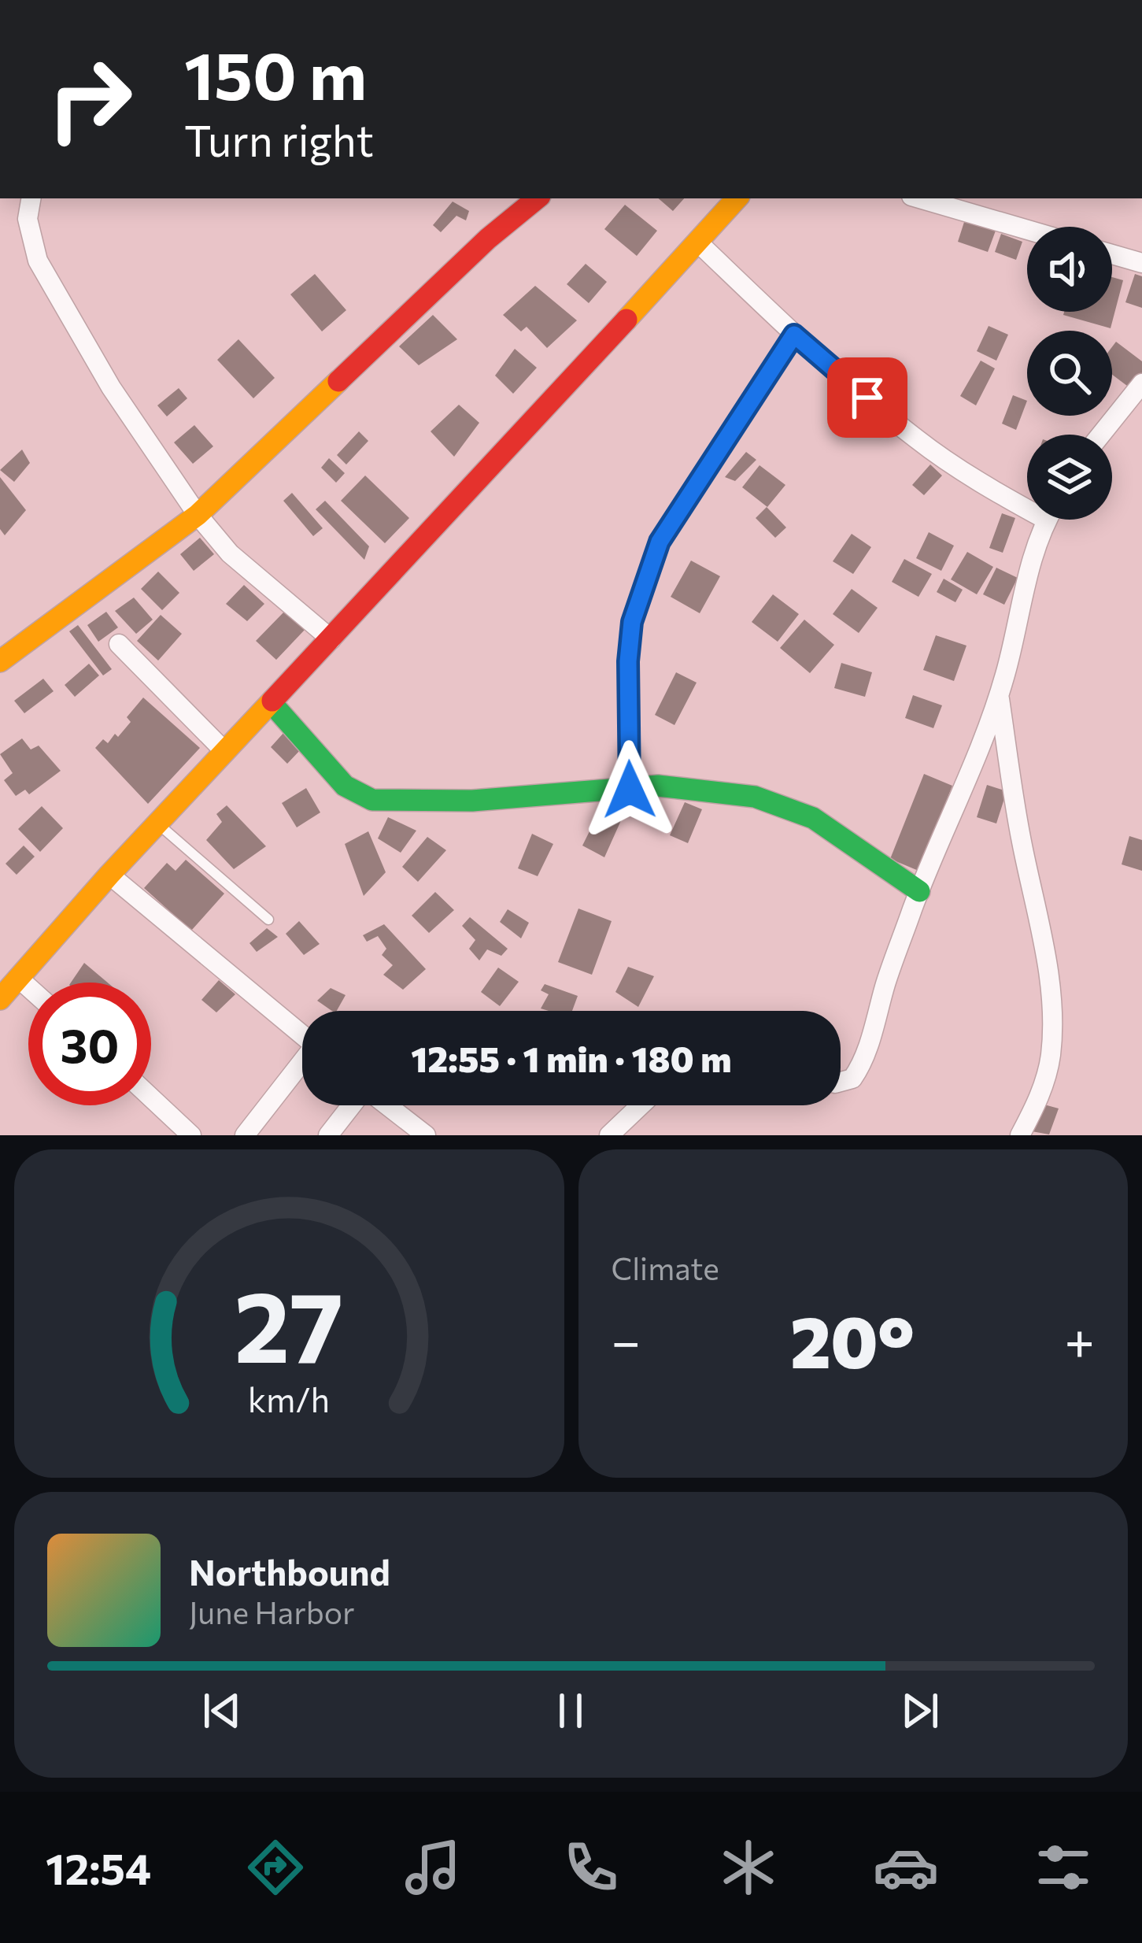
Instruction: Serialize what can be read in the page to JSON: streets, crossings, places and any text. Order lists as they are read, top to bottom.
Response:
{
  "page": {
    "turn": ["150 m", "Turn right"],
    "limit": "30",
    "trip": "12:55 · 1 min · 180 m",
    "tile": "Climate",
    "heat": ["−", "20°", "+"],
    "song": ["Northbound", "June Harbor"],
    "tabs": "12:54",
    "gauge": ["27", "km/h"]
  }
}
